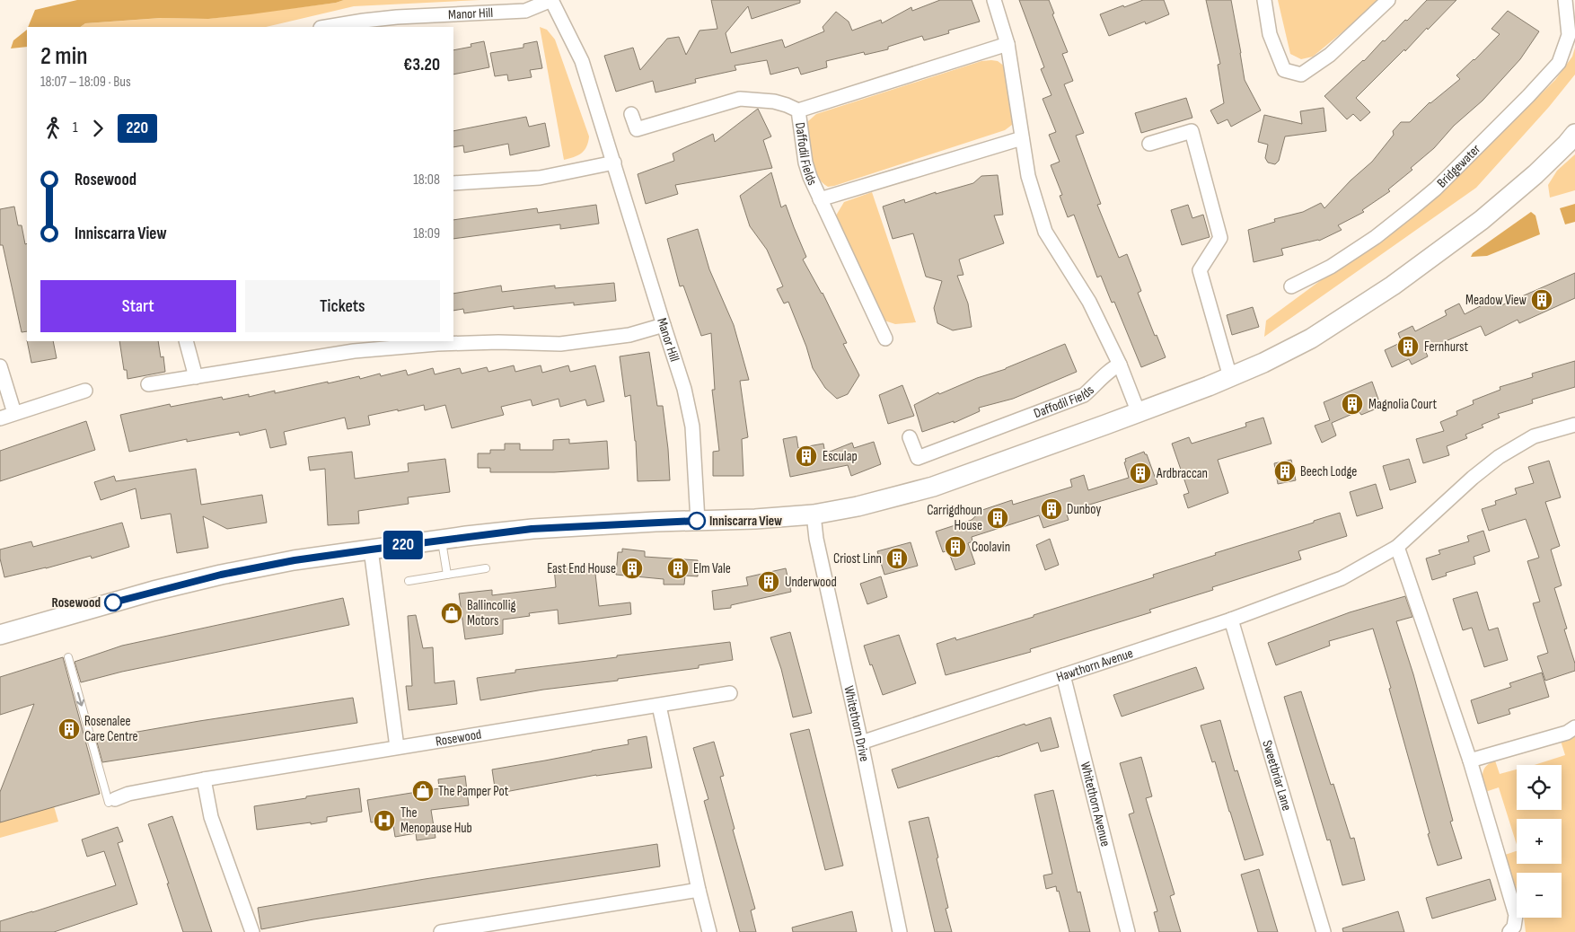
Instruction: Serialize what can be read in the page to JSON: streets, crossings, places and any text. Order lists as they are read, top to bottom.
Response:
{
  "streets": {
    "street": [
      "Manor Hill",
      "Daffodil Fields",
      "Bridgewater",
      "Hawthorn Avenue",
      "Whitethorn Drive",
      "Rosewood",
      "Sweetbriar Lane",
      "Whitethorn Avenue"
    ]
  },
  "crossings": [
    ["Hawthorn Avenue", "Whitethorn Drive"],
    ["Hawthorn Avenue", "Sweetbriar Lane"],
    ["Hawthorn Avenue", "Whitethorn Avenue"]
  ],
  "places": {
    "building": [
      "Meadow View",
      "Fernhurst",
      "Magnolia Court",
      "Esculap",
      "Beech Lodge",
      "Ardbraccan",
      "Dunboy",
      "Carrigdhoun House",
      "Coolavin",
      "Criost Linn",
      "East End House",
      "Elm Vale",
      "Underwood",
      "Rosenalee Care Centre"
    ],
    "other": ["Inniscarra View", "Rosewood"],
    "shop": ["Ballincollig Motors", "The Pamper Pot"],
    "hospital": ["The Menopause Hub"]
  },
  "lines": ["bus line 220"],
  "page": {
    "on_map": "220",
    "heading": ["2 min", "18:07 – 18:09 · Bus", "€3.20"],
    "legs": ["1", "220"],
    "list": [
      {
        "name": "Rosewood",
        "value": "18:08"
      },
      {
        "name": "Inniscarra View",
        "value": "18:09"
      }
    ],
    "buttons": ["Start", "Tickets"],
    "map_buttons": ["+", "−"]
  }
}
